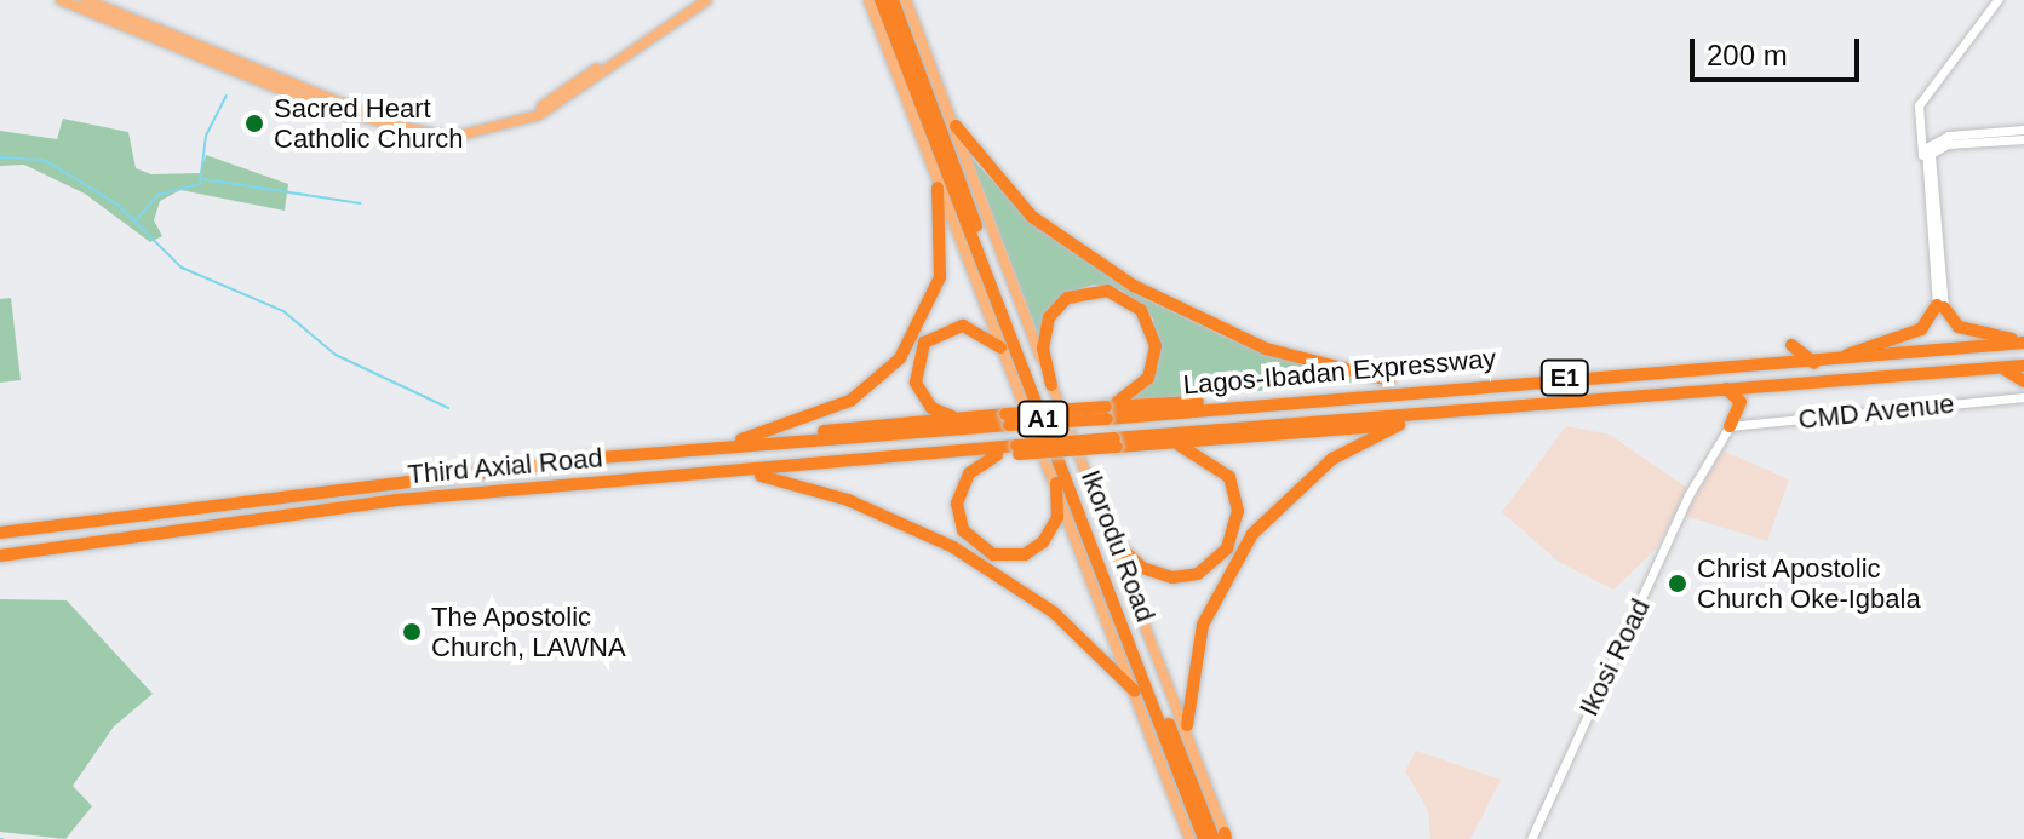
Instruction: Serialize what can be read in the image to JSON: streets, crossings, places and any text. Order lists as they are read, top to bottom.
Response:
{
  "streets": {
    "highway": [
      "Lagos-Ibadan Expressway",
      "E1",
      "A1",
      "Third Axial Road",
      "Ikorodu Road"
    ],
    "street": ["CMD Avenue", "Ikosi Road"]
  },
  "crossings": [
    ["Lagos-Ibadan Expressway", "Third Axial Road"],
    ["CMD Avenue", "Ikosi Road"]
  ],
  "places": ["Sacred Heart Catholic Church", "Christ Apostolic Church Oke-Igbala", "The Apostolic Church, LAWNA"],
  "scale_bar": "200 m"
}
